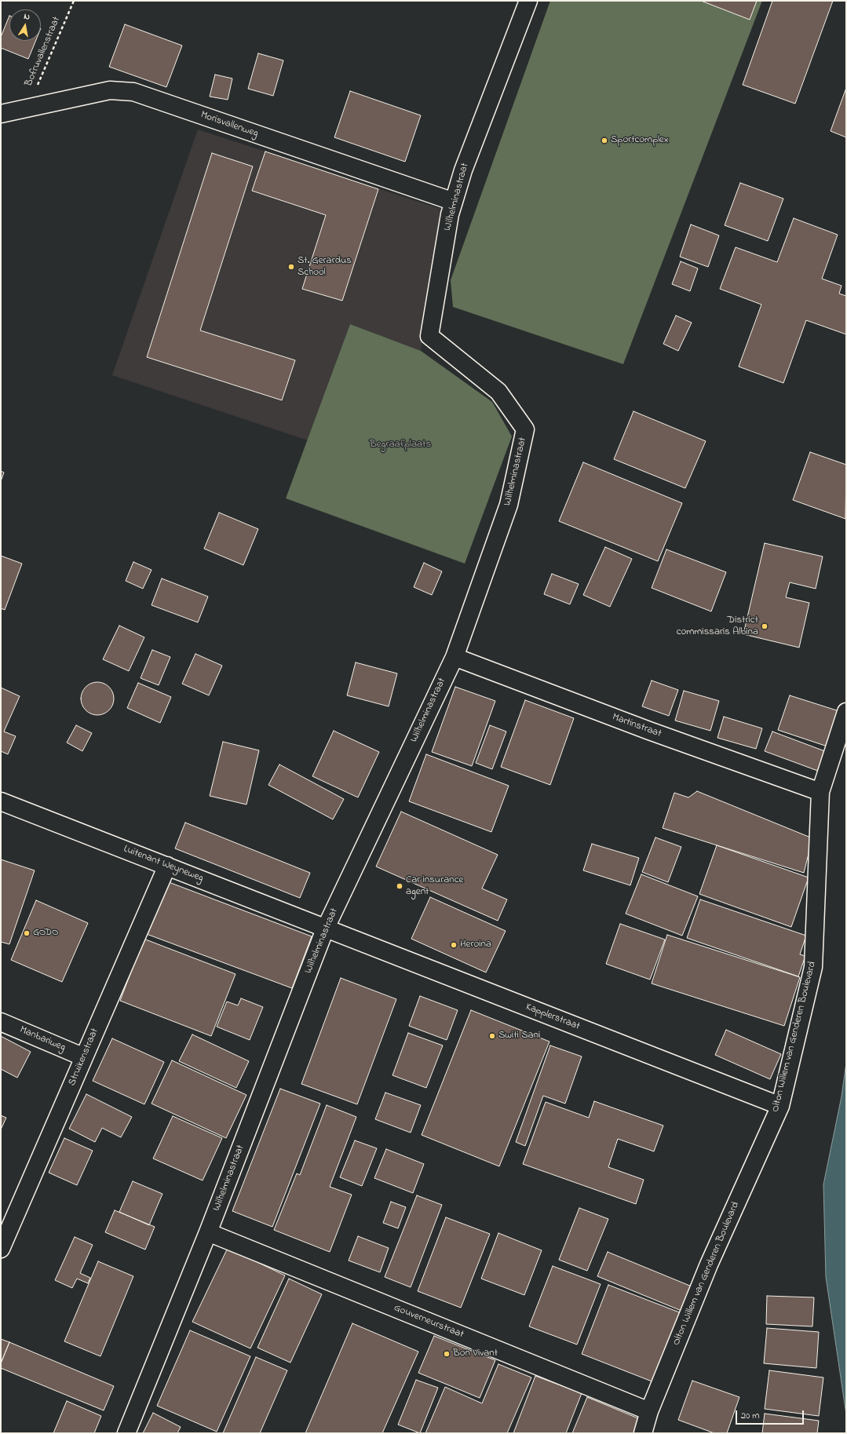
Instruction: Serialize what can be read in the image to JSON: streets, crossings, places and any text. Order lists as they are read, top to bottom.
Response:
{
  "streets": {
    "street": [
      "Morisvallenweg",
      "Wilhelminastraat",
      "Martinstraat",
      "Luitenant Weyneweg",
      "Kapplerstraat",
      "Olton Willem van Genderen Boulevard",
      "Manbariweg",
      "Struikenstraat",
      "Gouverneurstraat"
    ],
    "path": ["Bofruvallenstraat"]
  },
  "crossings": [
    ["Bofruvallenstraat", "Morisvallenweg"],
    ["Morisvallenweg", "Wilhelminastraat"],
    ["Wilhelminastraat", "Martinstraat"],
    ["Wilhelminastraat", "Luitenant Weyneweg"],
    ["Wilhelminastraat", "Kapplerstraat"],
    ["Wilhelminastraat", "Gouverneurstraat"],
    ["Martinstraat", "Olton Willem van Genderen Boulevard"],
    ["Luitenant Weyneweg", "Kapplerstraat"],
    ["Luitenant Weyneweg", "Struikenstraat"],
    ["Kapplerstraat", "Olton Willem van Genderen Boulevard"],
    ["Olton Willem van Genderen Boulevard", "Gouverneurstraat"],
    ["Manbariweg", "Struikenstraat"]
  ],
  "parks": ["Begraafplaats"],
  "places": [
    "Sportcomplex",
    "St. Gerardus School",
    "District commissaris Albina",
    "Car insurance agent",
    "GODO",
    "Heroina",
    "Switi Sani",
    "Bon Vivant"
  ],
  "scale_bar": "20 m",
  "north": "top"
}
